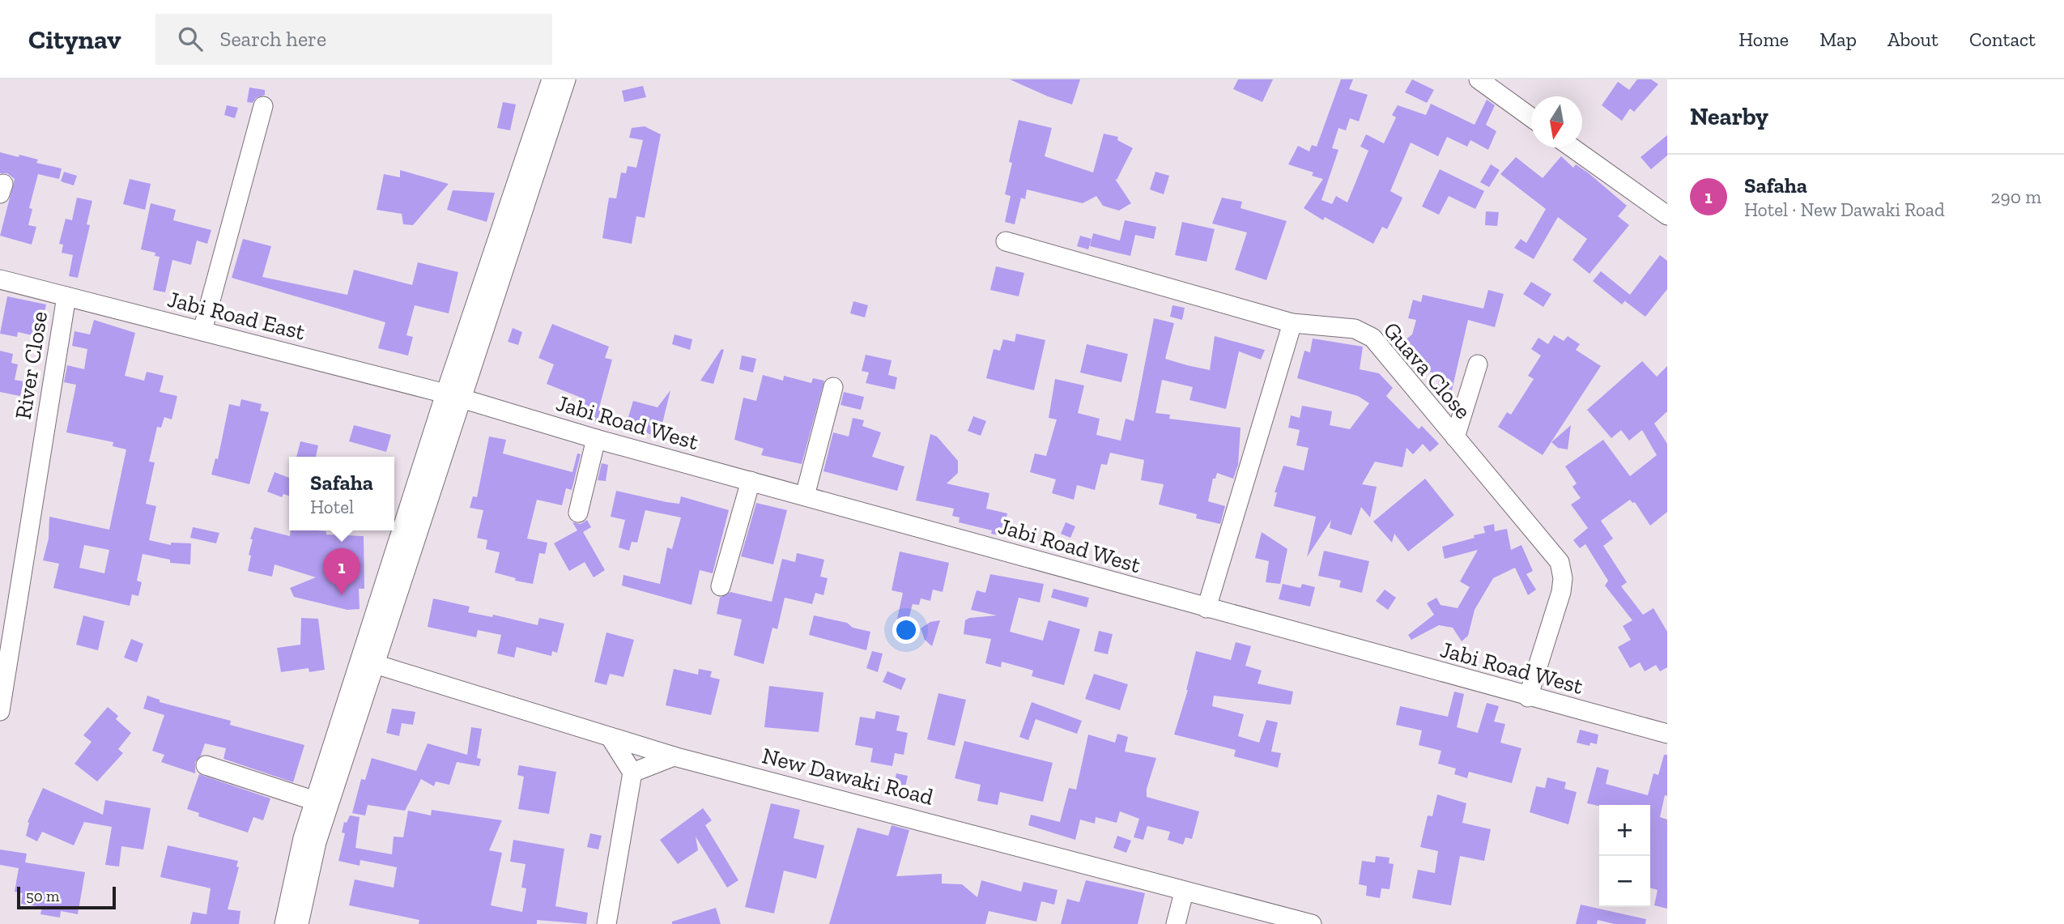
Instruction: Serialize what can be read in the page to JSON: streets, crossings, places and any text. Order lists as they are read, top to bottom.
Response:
{
  "streets": {
    "street": [
      "Jabi Road East",
      "River Close",
      "Guava Close",
      "Jabi Road West",
      "New Dawaki Road"
    ]
  },
  "crossings": [
    ["Jabi Road East", "River Close"],
    ["Jabi Road East", "Jabi Road West"],
    ["Guava Close", "Jabi Road West"]
  ],
  "scale_bar": "50 m",
  "north": "bottom",
  "page": {
    "header": "Citynav",
    "search": "Search here",
    "nav": [
      "Home",
      "Map",
      "About",
      "Contact"
    ],
    "heading": "Nearby",
    "list": [
      {
        "mark": "1",
        "name": "Safaha",
        "note": "Hotel · New Dawaki Road",
        "value": "290 m"
      }
    ],
    "popup": ["Safaha", "Hotel"],
    "pins": "1",
    "map_buttons": ["+", "−"],
    "scale": "50 m"
  }
}
